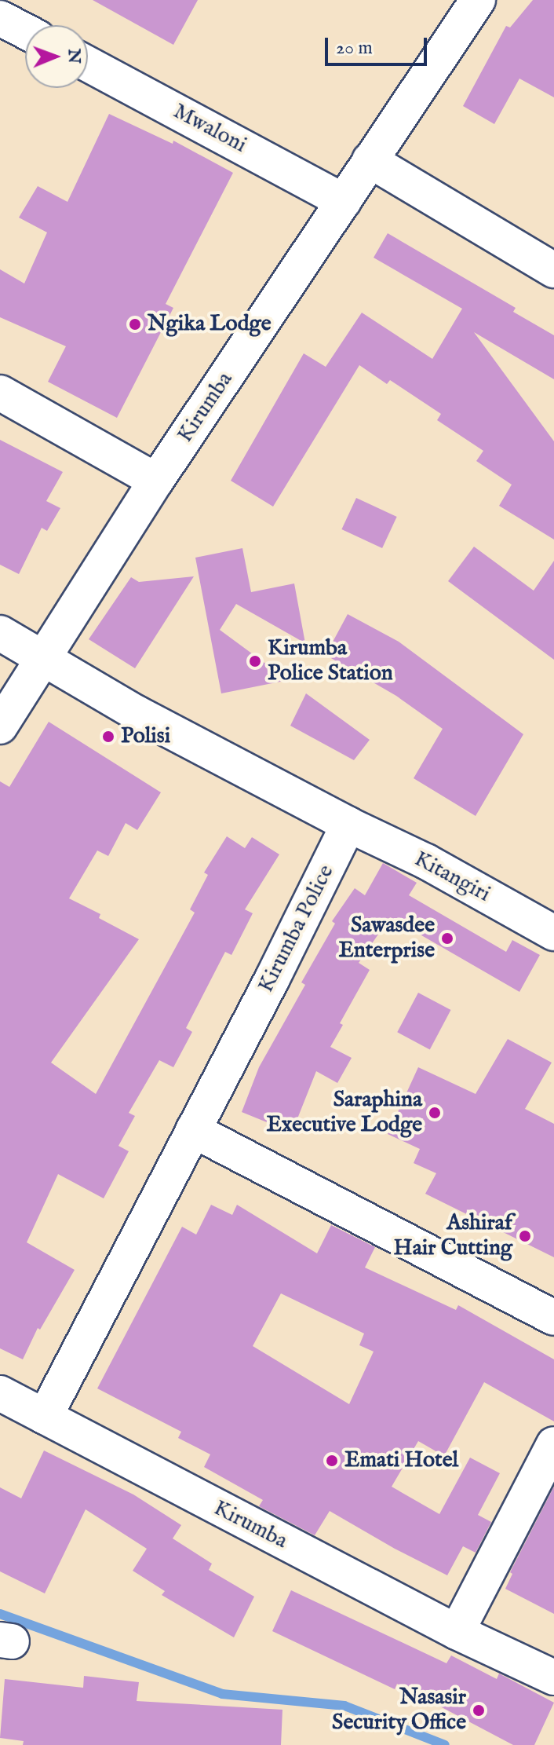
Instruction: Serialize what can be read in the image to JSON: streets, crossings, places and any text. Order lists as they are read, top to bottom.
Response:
{
  "streets": {
    "street": [
      "Mwaloni",
      "Kirumba",
      "Kitangiri",
      "Kirumba Police"
    ]
  },
  "crossings": [
    ["Mwaloni", "Kirumba"],
    ["Kirumba", "Kirumba Police"],
    ["Kitangiri", "Kirumba Police"]
  ],
  "places": [
    "Ngika Lodge",
    "Kirumba Police Station",
    "Polisi",
    "Sawasdee Enterprise",
    "Saraphina Executive Lodge",
    "Ashiraf Hair Cutting",
    "Emati Hotel",
    "Nasasir Security Office"
  ],
  "scale_bar": "20 m",
  "north": "right"
}
